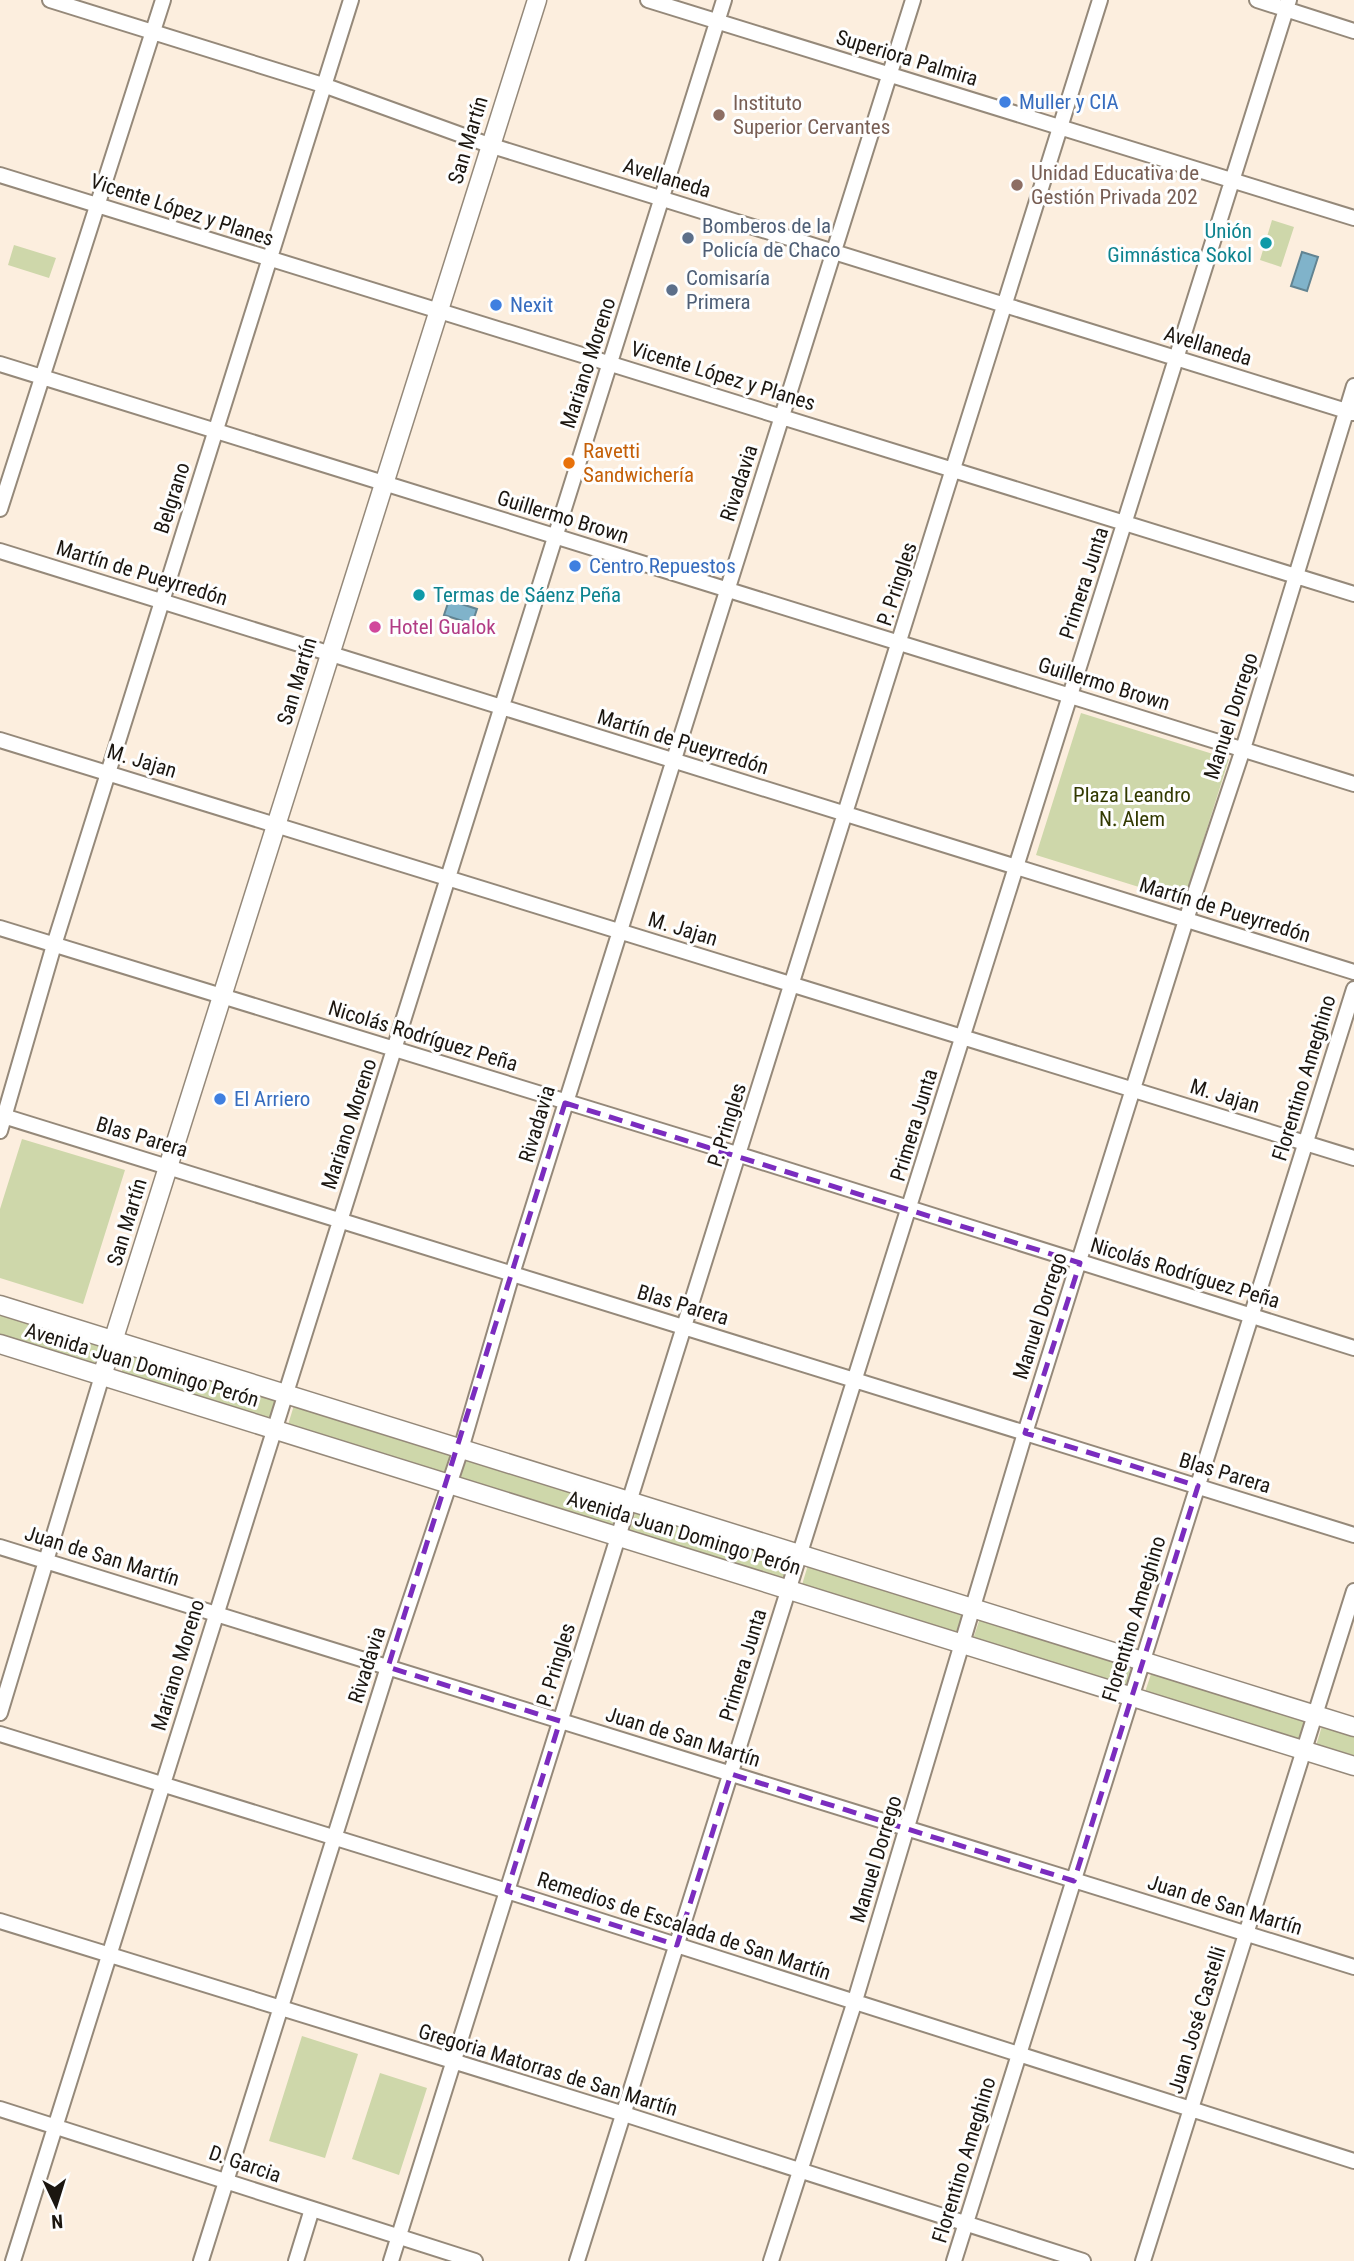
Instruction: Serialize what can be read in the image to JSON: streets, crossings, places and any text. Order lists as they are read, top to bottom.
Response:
{
  "streets": {
    "main road": ["San Martín", "Avenida Juan Domingo Perón"],
    "street": [
      "Superiora Palmira",
      "Avellaneda",
      "Vicente López y Planes",
      "Mariano Moreno",
      "Rivadavia",
      "Belgrano",
      "Guillermo Brown",
      "Martín de Pueyrredón",
      "Primera Junta",
      "P. Pringles",
      "Manuel Dorrego",
      "M. Jajan",
      "Nicolás Rodríguez Peña",
      "Florentino Ameghino",
      "Blas Parera",
      "Juan de San Martín",
      "Remedios de Escalada de San Martín",
      "Juan José Castelli",
      "Gregoria Matorras de San Martín",
      "D. Garcia"
    ]
  },
  "crossings": [
    ["Superiora Palmira", "Mariano Moreno"],
    ["Superiora Palmira", "Rivadavia"],
    ["Superiora Palmira", "Primera Junta"],
    ["Superiora Palmira", "P. Pringles"],
    ["San Martín", "Avellaneda"],
    ["San Martín", "Vicente López y Planes"],
    ["San Martín", "Guillermo Brown"],
    ["San Martín", "Martín de Pueyrredón"],
    ["San Martín", "M. Jajan"],
    ["San Martín", "Nicolás Rodríguez Peña"],
    ["San Martín", "Blas Parera"],
    ["San Martín", "Avenida Juan Domingo Perón"],
    ["Avellaneda", "Mariano Moreno"],
    ["Avellaneda", "Rivadavia"],
    ["Avellaneda", "Belgrano"],
    ["Avellaneda", "Primera Junta"],
    ["Avellaneda", "P. Pringles"],
    ["Avellaneda", "Manuel Dorrego"],
    ["Vicente López y Planes", "Mariano Moreno"],
    ["Vicente López y Planes", "Rivadavia"],
    ["Vicente López y Planes", "Belgrano"],
    ["Vicente López y Planes", "Primera Junta"],
    ["Vicente López y Planes", "P. Pringles"],
    ["Vicente López y Planes", "Manuel Dorrego"],
    ["Mariano Moreno", "Guillermo Brown"],
    ["Mariano Moreno", "Martín de Pueyrredón"],
    ["Mariano Moreno", "M. Jajan"],
    ["Mariano Moreno", "Nicolás Rodríguez Peña"],
    ["Mariano Moreno", "Blas Parera"],
    ["Mariano Moreno", "Avenida Juan Domingo Perón"],
    ["Mariano Moreno", "Juan de San Martín"],
    ["Mariano Moreno", "Remedios de Escalada de San Martín"],
    ["Mariano Moreno", "Gregoria Matorras de San Martín"],
    ["Mariano Moreno", "D. Garcia"],
    ["Rivadavia", "Guillermo Brown"],
    ["Rivadavia", "Martín de Pueyrredón"],
    ["Rivadavia", "M. Jajan"],
    ["Rivadavia", "Nicolás Rodríguez Peña"],
    ["Rivadavia", "Blas Parera"],
    ["Rivadavia", "Avenida Juan Domingo Perón"],
    ["Rivadavia", "Juan de San Martín"],
    ["Rivadavia", "Remedios de Escalada de San Martín"],
    ["Rivadavia", "Gregoria Matorras de San Martín"],
    ["Rivadavia", "D. Garcia"],
    ["Belgrano", "Guillermo Brown"],
    ["Belgrano", "Martín de Pueyrredón"],
    ["Belgrano", "M. Jajan"],
    ["Belgrano", "Nicolás Rodríguez Peña"],
    ["Belgrano", "Blas Parera"],
    ["Guillermo Brown", "Primera Junta"],
    ["Guillermo Brown", "P. Pringles"],
    ["Guillermo Brown", "Manuel Dorrego"],
    ["Martín de Pueyrredón", "Primera Junta"],
    ["Martín de Pueyrredón", "P. Pringles"],
    ["Martín de Pueyrredón", "Manuel Dorrego"],
    ["Primera Junta", "M. Jajan"],
    ["Primera Junta", "Nicolás Rodríguez Peña"],
    ["Primera Junta", "Blas Parera"],
    ["Primera Junta", "Avenida Juan Domingo Perón"],
    ["Primera Junta", "Juan de San Martín"],
    ["Primera Junta", "Remedios de Escalada de San Martín"],
    ["Primera Junta", "Gregoria Matorras de San Martín"],
    ["P. Pringles", "M. Jajan"],
    ["P. Pringles", "Nicolás Rodríguez Peña"],
    ["P. Pringles", "Blas Parera"],
    ["P. Pringles", "Avenida Juan Domingo Perón"],
    ["P. Pringles", "Juan de San Martín"],
    ["P. Pringles", "Remedios de Escalada de San Martín"],
    ["P. Pringles", "Gregoria Matorras de San Martín"],
    ["P. Pringles", "D. Garcia"],
    ["Manuel Dorrego", "M. Jajan"],
    ["Manuel Dorrego", "Nicolás Rodríguez Peña"],
    ["Manuel Dorrego", "Blas Parera"],
    ["Manuel Dorrego", "Avenida Juan Domingo Perón"],
    ["Manuel Dorrego", "Juan de San Martín"],
    ["Manuel Dorrego", "Remedios de Escalada de San Martín"],
    ["Manuel Dorrego", "Gregoria Matorras de San Martín"],
    ["M. Jajan", "Florentino Ameghino"],
    ["Nicolás Rodríguez Peña", "Florentino Ameghino"],
    ["Florentino Ameghino", "Blas Parera"],
    ["Florentino Ameghino", "Avenida Juan Domingo Perón"],
    ["Florentino Ameghino", "Juan de San Martín"],
    ["Florentino Ameghino", "Remedios de Escalada de San Martín"],
    ["Florentino Ameghino", "Gregoria Matorras de San Martín"],
    ["Avenida Juan Domingo Perón", "Juan José Castelli"],
    ["Juan de San Martín", "Juan José Castelli"],
    ["Remedios de Escalada de San Martín", "Juan José Castelli"]
  ],
  "parks": ["Plaza Leandro N. Alem"],
  "places": [
    "Muller y CIA",
    "Instituto Superior Cervantes",
    "Unidad Educativa de Gestión Privada 202",
    "Bomberos de la Policía de Chaco",
    "Unión Gimnástica Sokol",
    "Comisaría Primera",
    "Nexit",
    "Ravetti Sandwichería",
    "Centro Repuestos",
    "Termas de Sáenz Peña",
    "Hotel Gualok",
    "El Arriero"
  ],
  "north": "bottom"
}
